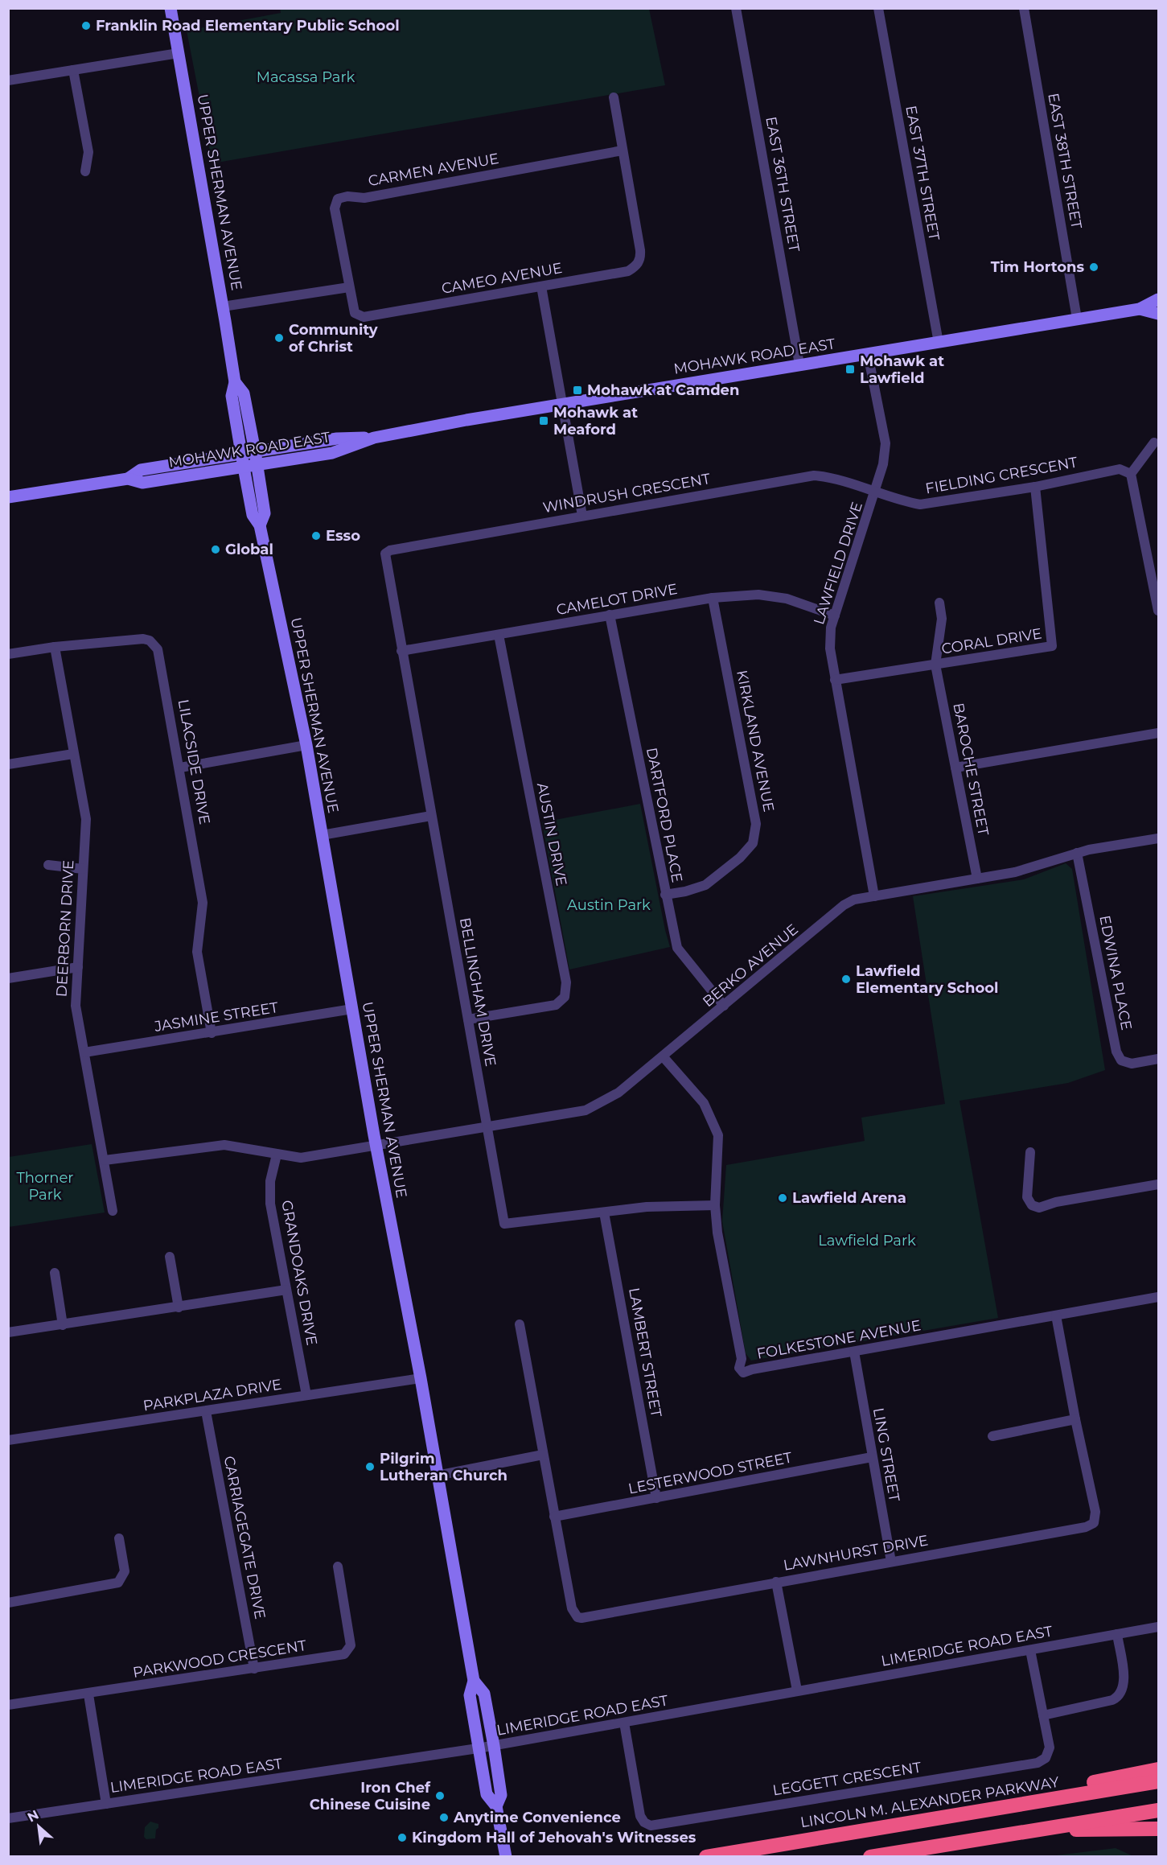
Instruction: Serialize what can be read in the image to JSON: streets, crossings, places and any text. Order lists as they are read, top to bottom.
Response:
{
  "streets": {
    "highway": ["LINCOLN M. ALEXANDER PARKWAY"],
    "main road": ["UPPER SHERMAN AVENUE", "MOHAWK ROAD EAST"],
    "street": [
      "EAST 38TH STREET",
      "CARMEN AVENUE",
      "EAST 37TH STREET",
      "EAST 36TH STREET",
      "CAMEO AVENUE",
      "FIELDING CRESCENT",
      "WINDRUSH CRESCENT",
      "LAWFIELD DRIVE",
      "CAMELOT DRIVE",
      "CORAL DRIVE",
      "KIRKLAND AVENUE",
      "LILACSIDE DRIVE",
      "BAROCHE STREET",
      "DARTFORD PLACE",
      "AUSTIN DRIVE",
      "DEERBORN DRIVE",
      "BERKO AVENUE",
      "EDWINA PLACE",
      "BELLINGHAM DRIVE",
      "JASMINE STREET",
      "GRANDOAKS DRIVE",
      "FOLKESTONE AVENUE",
      "LAMBERT STREET",
      "PARKPLAZA DRIVE",
      "LING STREET",
      "LESTERWOOD STREET",
      "CARRIAGEGATE DRIVE",
      "LAWNHURST DRIVE",
      "LIMERIDGE ROAD EAST",
      "PARKWOOD CRESCENT",
      "LEGGETT CRESCENT"
    ]
  },
  "crossings": [
    ["EAST 38TH STREET", "MOHAWK ROAD EAST"],
    ["CARMEN AVENUE", "CAMEO AVENUE"],
    ["EAST 37TH STREET", "MOHAWK ROAD EAST"],
    ["EAST 36TH STREET", "MOHAWK ROAD EAST"],
    ["UPPER SHERMAN AVENUE", "MOHAWK ROAD EAST"],
    ["UPPER SHERMAN AVENUE", "BERKO AVENUE"],
    ["UPPER SHERMAN AVENUE", "JASMINE STREET"],
    ["UPPER SHERMAN AVENUE", "PARKPLAZA DRIVE"],
    ["UPPER SHERMAN AVENUE", "LIMERIDGE ROAD EAST"],
    ["MOHAWK ROAD EAST", "LAWFIELD DRIVE"],
    ["FIELDING CRESCENT", "WINDRUSH CRESCENT"],
    ["FIELDING CRESCENT", "LAWFIELD DRIVE"],
    ["FIELDING CRESCENT", "CORAL DRIVE"],
    ["WINDRUSH CRESCENT", "LAWFIELD DRIVE"],
    ["WINDRUSH CRESCENT", "BELLINGHAM DRIVE"],
    ["LAWFIELD DRIVE", "CAMELOT DRIVE"],
    ["LAWFIELD DRIVE", "CORAL DRIVE"],
    ["LAWFIELD DRIVE", "BERKO AVENUE"],
    ["CAMELOT DRIVE", "KIRKLAND AVENUE"],
    ["CAMELOT DRIVE", "DARTFORD PLACE"],
    ["CAMELOT DRIVE", "AUSTIN DRIVE"],
    ["CAMELOT DRIVE", "BELLINGHAM DRIVE"],
    ["CORAL DRIVE", "BAROCHE STREET"],
    ["KIRKLAND AVENUE", "DARTFORD PLACE"],
    ["LILACSIDE DRIVE", "DEERBORN DRIVE"],
    ["LILACSIDE DRIVE", "JASMINE STREET"],
    ["BAROCHE STREET", "BERKO AVENUE"],
    ["DARTFORD PLACE", "BERKO AVENUE"],
    ["AUSTIN DRIVE", "BELLINGHAM DRIVE"],
    ["DEERBORN DRIVE", "BERKO AVENUE"],
    ["DEERBORN DRIVE", "JASMINE STREET"],
    ["BERKO AVENUE", "EDWINA PLACE"],
    ["BERKO AVENUE", "BELLINGHAM DRIVE"],
    ["BERKO AVENUE", "GRANDOAKS DRIVE"],
    ["BERKO AVENUE", "FOLKESTONE AVENUE"],
    ["BELLINGHAM DRIVE", "FOLKESTONE AVENUE"],
    ["BELLINGHAM DRIVE", "LAMBERT STREET"],
    ["GRANDOAKS DRIVE", "PARKPLAZA DRIVE"],
    ["FOLKESTONE AVENUE", "LING STREET"],
    ["FOLKESTONE AVENUE", "LAWNHURST DRIVE"],
    ["LAMBERT STREET", "LESTERWOOD STREET"],
    ["PARKPLAZA DRIVE", "CARRIAGEGATE DRIVE"],
    ["LING STREET", "LESTERWOOD STREET"],
    ["LING STREET", "LAWNHURST DRIVE"],
    ["LESTERWOOD STREET", "LAWNHURST DRIVE"],
    ["CARRIAGEGATE DRIVE", "PARKWOOD CRESCENT"],
    ["LIMERIDGE ROAD EAST", "LEGGETT CRESCENT"]
  ],
  "parks": [
    "Macassa Park",
    "Austin Park",
    "Thorner Park",
    "Lawfield Park"
  ],
  "places": {
    "other": [
      "Franklin Road Elementary Public School",
      "Tim Hortons",
      "Community of Christ",
      "Esso",
      "Global",
      "Lawfield Elementary School",
      "Lawfield Arena",
      "Pilgrim Lutheran Church",
      "Iron Chef Chinese Cuisine",
      "Anytime Convenience",
      "Kingdom Hall of Jehovah's Witnesses"
    ],
    "transit": ["Mohawk at Lawfield", "Mohawk at Camden", "Mohawk at Meaford"]
  },
  "north": "top left"
}
